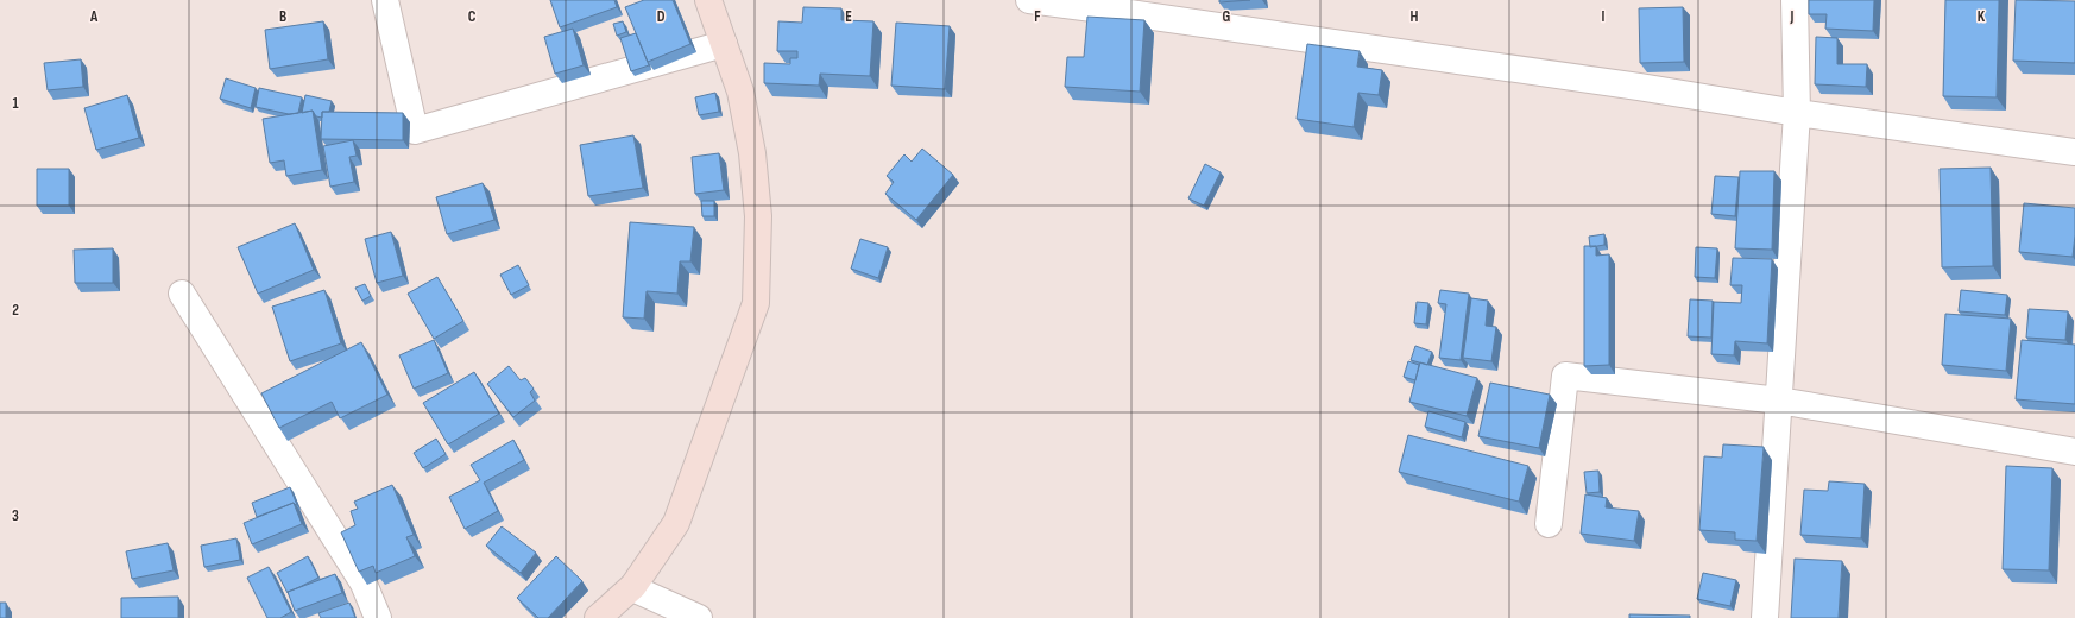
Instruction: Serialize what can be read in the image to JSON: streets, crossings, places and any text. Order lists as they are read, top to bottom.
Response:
{
  "grid": {
    "columns": [
      "A",
      "B",
      "C",
      "D",
      "E",
      "F",
      "G",
      "H",
      "I",
      "J",
      "K"
    ],
    "rows": ["1", "2", "3"]
  }
}
